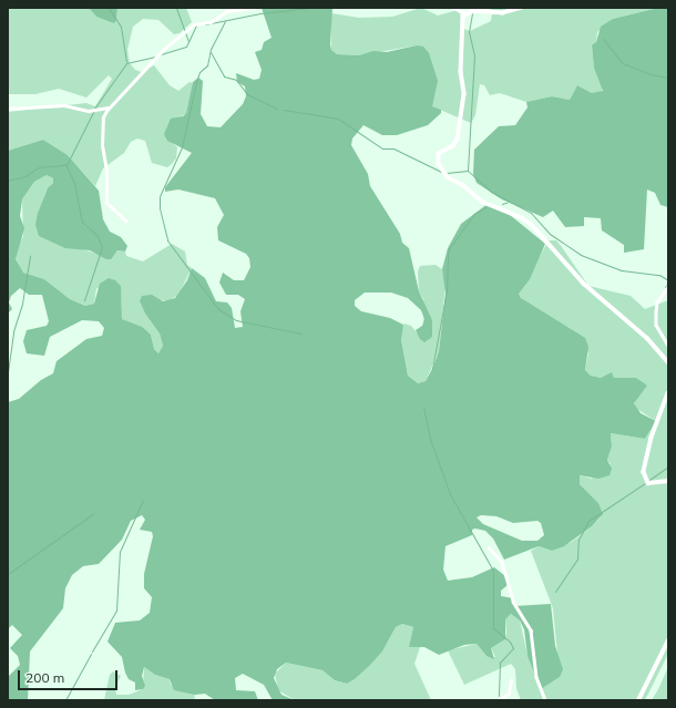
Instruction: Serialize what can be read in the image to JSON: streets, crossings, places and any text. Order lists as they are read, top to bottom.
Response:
{
  "scale_bar": "200 m"
}
